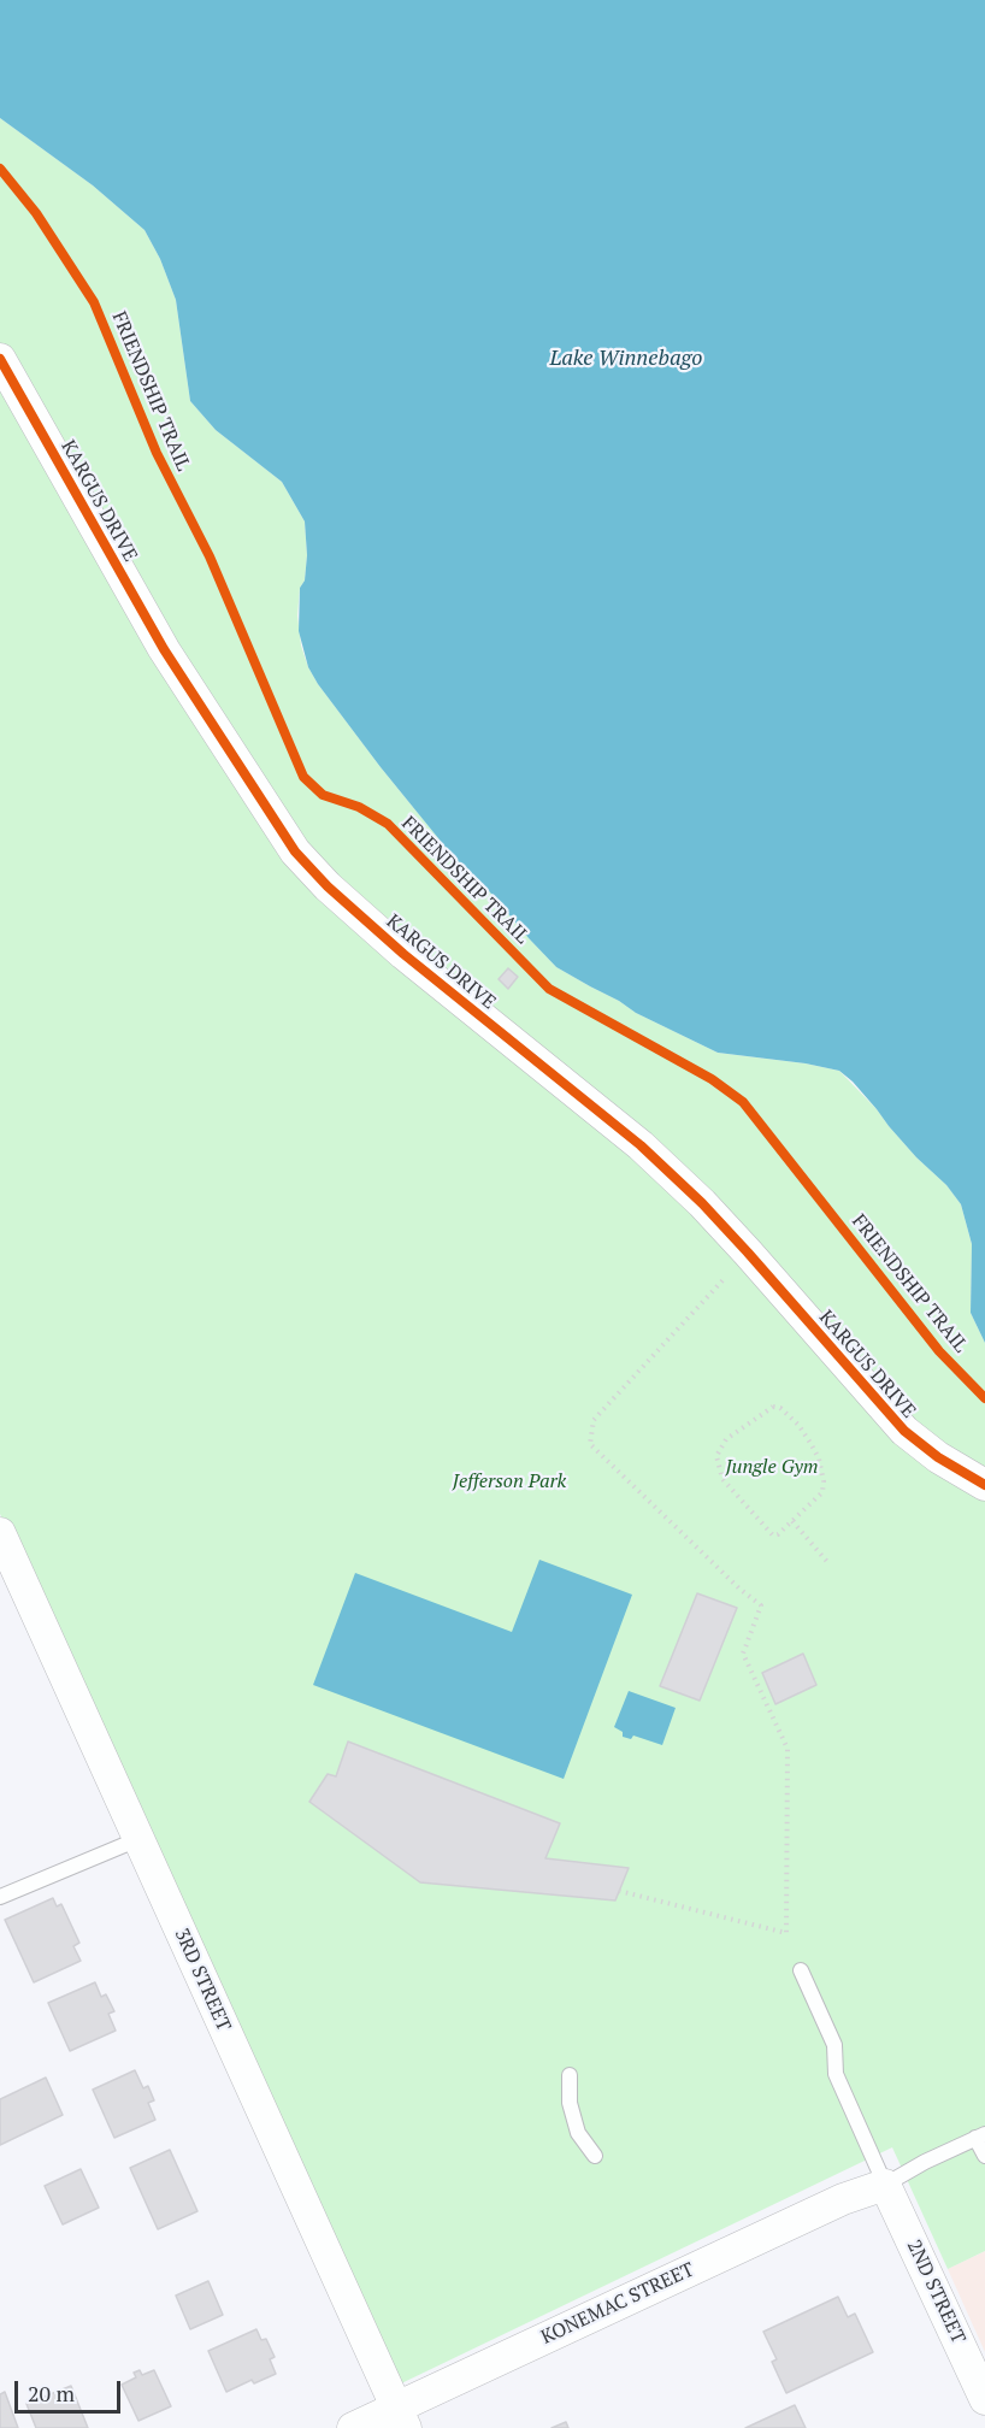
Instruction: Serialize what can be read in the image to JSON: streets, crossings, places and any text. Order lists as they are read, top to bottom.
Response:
{
  "streets": {
    "street": [
      "KARGUS DRIVE",
      "3RD STREET",
      "2ND STREET",
      "KONEMAC STREET"
    ],
    "cycle path": ["FRIENDSHIP TRAIL"]
  },
  "crossings": [
    ["3RD STREET", "KONEMAC STREET"],
    ["2ND STREET", "KONEMAC STREET"]
  ],
  "water": ["Lake Winnebago"],
  "parks": ["Jungle Gym", "Jefferson Park"],
  "scale_bar": "20 m"
}
